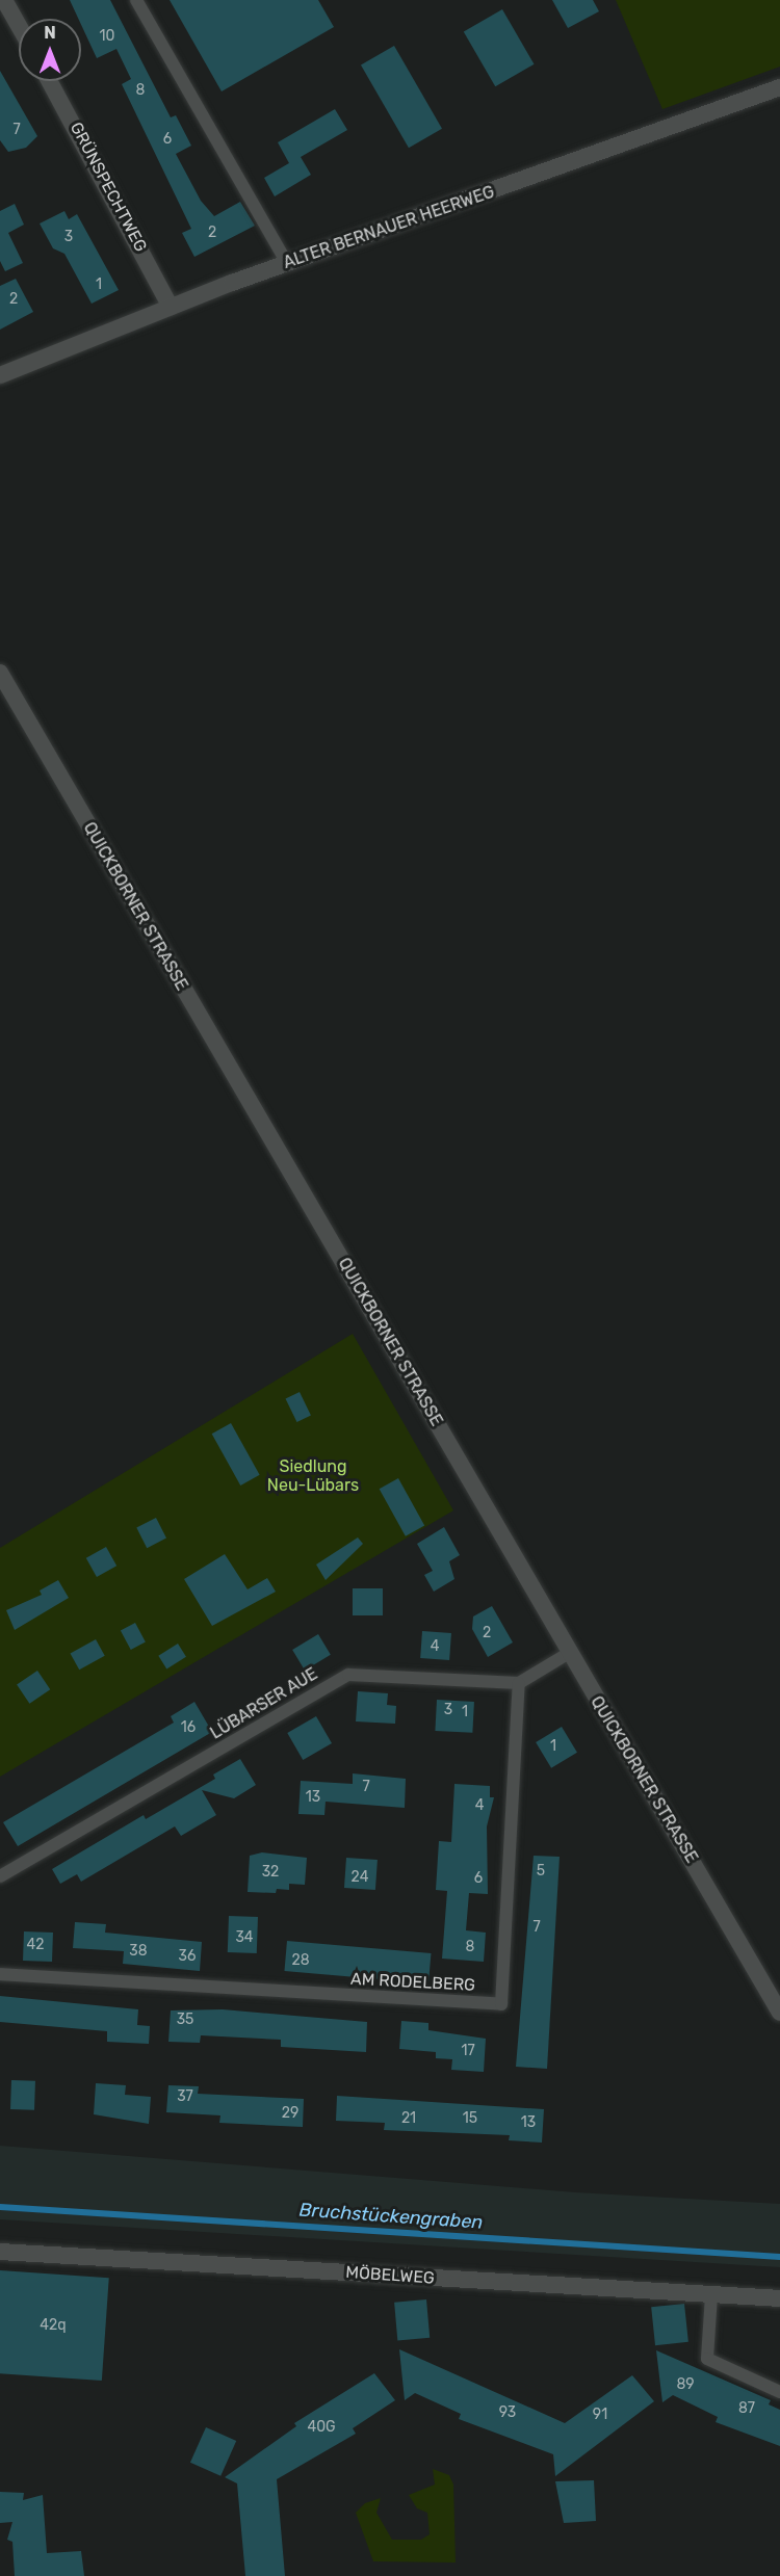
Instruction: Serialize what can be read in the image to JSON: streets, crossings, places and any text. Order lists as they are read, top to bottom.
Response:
{
  "streets": {
    "street": [
      "GRÜNSPECHTWEG",
      "ALTER BERNAUER HEERWEG",
      "QUICKBORNER STRASSE",
      "MÖBELWEG"
    ],
    "lane": ["LÜBARSER AUE", "AM RODELBERG"]
  },
  "crossings": [
    ["GRÜNSPECHTWEG", "ALTER BERNAUER HEERWEG"],
    ["LÜBARSER AUE", "AM RODELBERG"]
  ],
  "water": ["Bruchstückengraben"],
  "parks": ["Siedlung Neu-Lübars"],
  "house_numbers": [
    "10",
    "8",
    "7",
    "6",
    "2",
    "3",
    "1",
    "2",
    "2",
    "4",
    "3",
    "1",
    "16",
    "1",
    "7",
    "13",
    "4",
    "5",
    "32",
    "24",
    "6",
    "7",
    "34",
    "42",
    "8",
    "38",
    "36",
    "28",
    "35",
    "17",
    "37",
    "29",
    "21",
    "15",
    "13",
    "42q",
    "89",
    "87",
    "93",
    "91",
    "40G"
  ],
  "north": "top"
}
